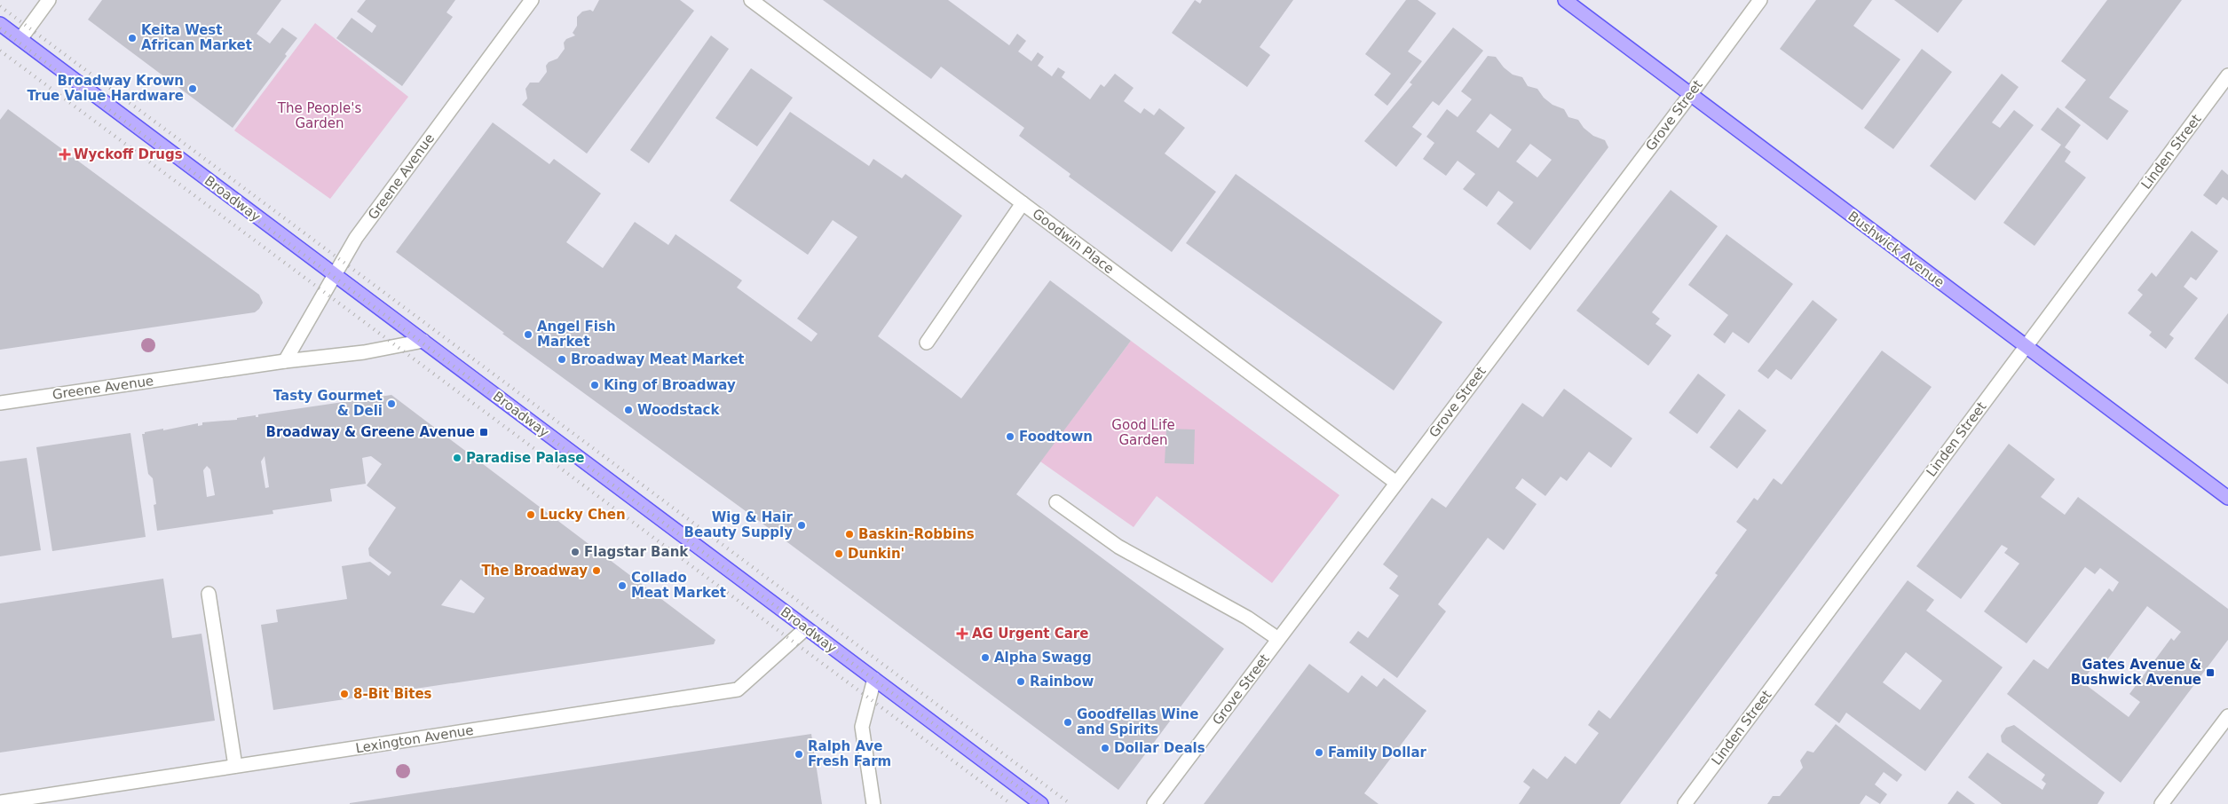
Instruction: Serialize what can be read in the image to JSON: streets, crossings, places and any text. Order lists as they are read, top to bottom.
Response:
{
  "streets": {
    "main road": ["Broadway", "Bushwick Avenue"],
    "street": [
      "Grove Street",
      "Linden Street",
      "Greene Avenue",
      "Goodwin Place",
      "Lexington Avenue"
    ]
  },
  "crossings": [
    ["Grove Street", "Goodwin Place"],
    ["Grove Street", "Bushwick Avenue"],
    ["Linden Street", "Bushwick Avenue"],
    ["Greene Avenue", "Broadway"],
    ["Broadway", "Lexington Avenue"]
  ],
  "parks": ["The People's Garden", "Good Life Garden"],
  "places": {
    "other": [
      "Keita West African Market",
      "Broadway Krown True Value Hardware",
      "Angel Fish Market",
      "Broadway Meat Market",
      "King of Broadway",
      "Tasty Gourmet & Deli",
      "Woodstack",
      "Foodtown",
      "Paradise Palase",
      "Lucky Chen",
      "Wig & Hair Beauty Supply",
      "Baskin-Robbins",
      "Flagstar Bank",
      "Dunkin'",
      "The Broadway",
      "Collado Meat Market",
      "Alpha Swagg",
      "Rainbow",
      "8-Bit Bites",
      "Goodfellas Wine and Spirits",
      "Dollar Deals",
      "Family Dollar",
      "Ralph Ave Fresh Farm"
    ],
    "health": ["Wyckoff Drugs", "AG Urgent Care"],
    "transit": ["Broadway & Greene Avenue", "Gates Avenue & Bushwick Avenue"]
  }
}
